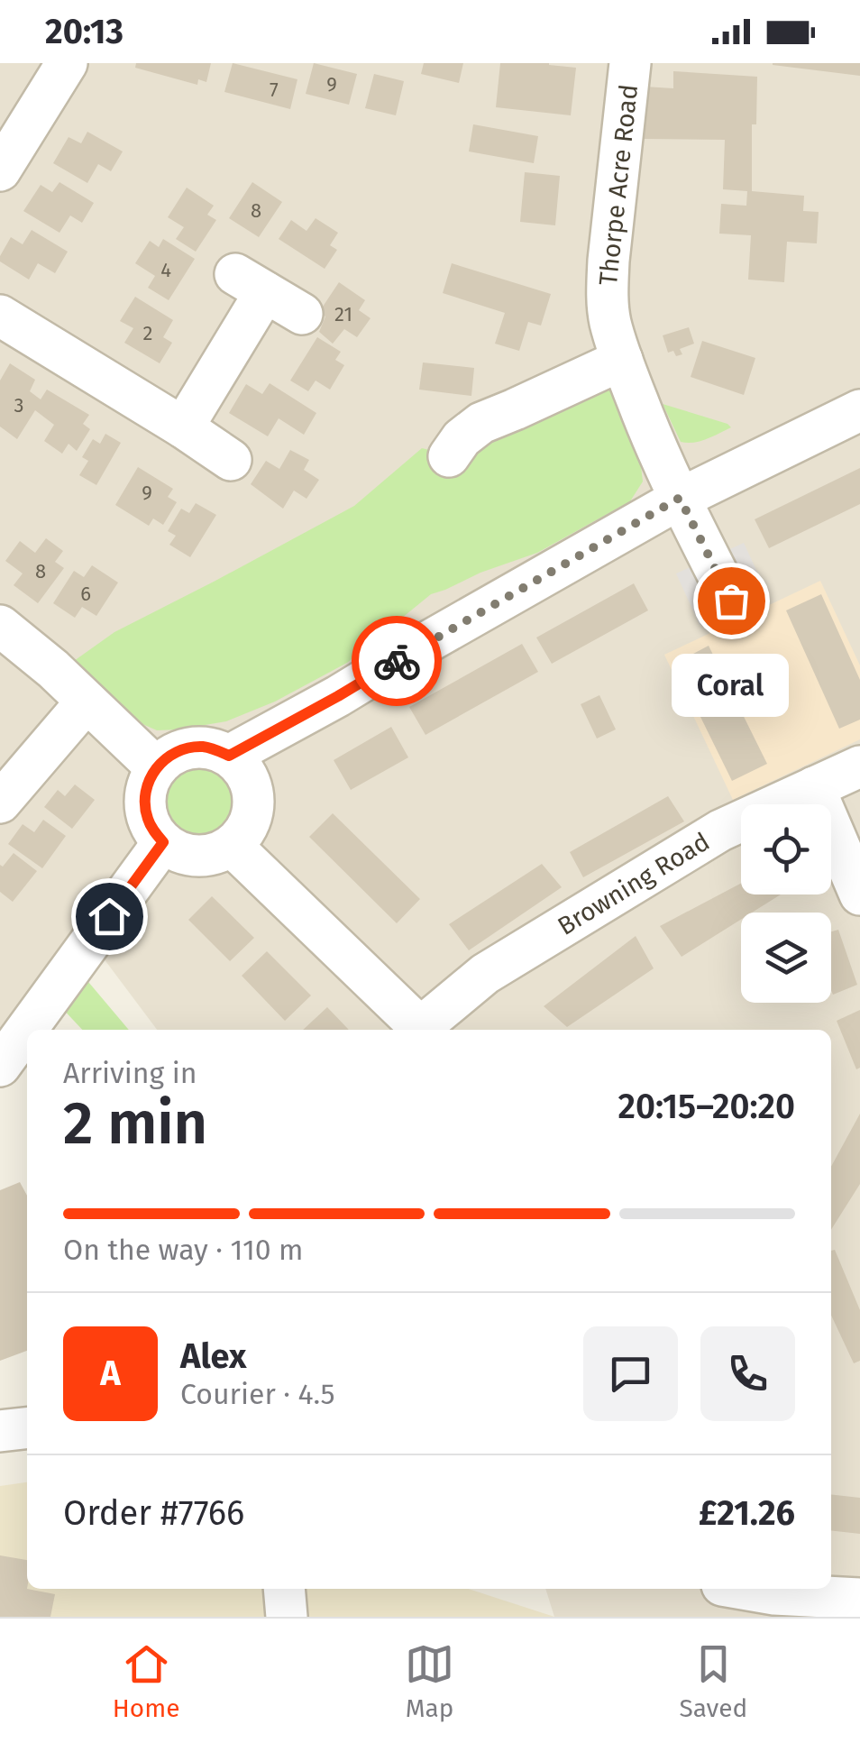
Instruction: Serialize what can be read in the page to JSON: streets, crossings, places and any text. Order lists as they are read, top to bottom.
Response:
{
  "streets": {
    "street": ["Thorpe Acre Road", "Browning Road"]
  },
  "places": ["Coral"],
  "house_numbers": [
    "9",
    "7",
    "8",
    "4",
    "21",
    "2",
    "3",
    "9",
    "8",
    "6"
  ],
  "page": {
    "status": "20:13",
    "bubble": "Coral",
    "heading": ["2 min", "Arriving in", "20:15–20:20"],
    "panel": [
      "Alex",
      "Courier · 4.5",
      "Order #7766",
      "£21.26"
    ],
    "bar": "On the way · 110 m",
    "round": "A",
    "tabs": ["Home", "Map", "Saved"]
  }
}
